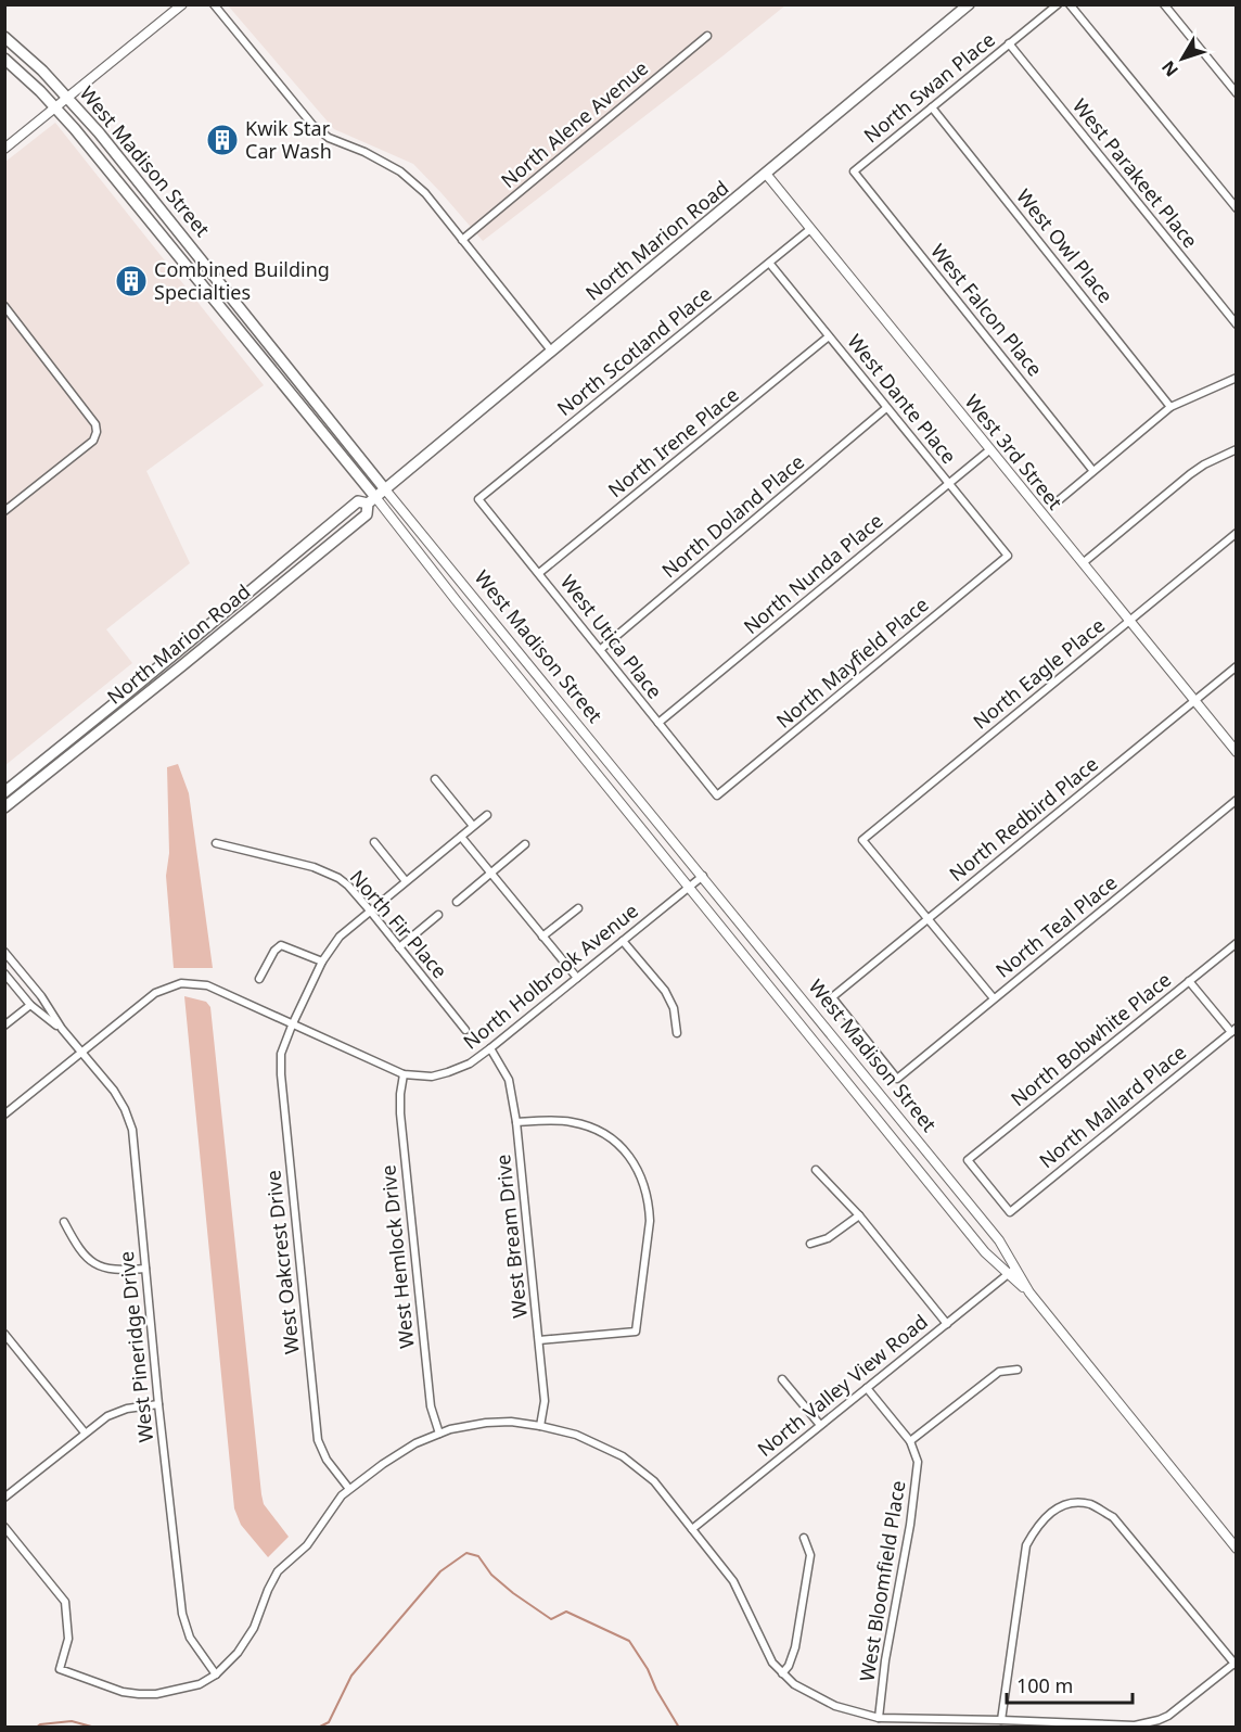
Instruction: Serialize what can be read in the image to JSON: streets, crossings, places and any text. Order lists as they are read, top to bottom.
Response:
{
  "streets": {
    "main road": ["West Madison Street", "North Marion Road"],
    "street": [
      "North Swan Place",
      "North Alene Avenue",
      "West Parakeet Place",
      "West Owl Place",
      "West Falcon Place",
      "North Scotland Place",
      "West Dante Place",
      "North Irene Place",
      "West 3rd Street",
      "North Doland Place",
      "North Nunda Place",
      "West Utica Place",
      "North Mayfield Place",
      "North Eagle Place",
      "North Redbird Place",
      "North Fir Place",
      "North Teal Place",
      "North Holbrook Avenue",
      "North Bobwhite Place",
      "North Mallard Place",
      "West Bream Drive",
      "West Hemlock Drive",
      "West Oakcrest Drive",
      "West Pineridge Drive",
      "North Valley View Road",
      "West Bloomfield Place"
    ]
  },
  "crossings": [
    ["North Swan Place", "West Parakeet Place"],
    ["North Swan Place", "West Owl Place"],
    ["North Swan Place", "West Falcon Place"],
    ["West Madison Street", "North Marion Road"],
    ["West Madison Street", "North Holbrook Avenue"],
    ["West Madison Street", "North Valley View Road"],
    ["North Marion Road", "West 3rd Street"],
    ["North Scotland Place", "West Dante Place"],
    ["North Scotland Place", "West 3rd Street"],
    ["North Scotland Place", "West Utica Place"],
    ["West Dante Place", "North Irene Place"],
    ["West Dante Place", "North Doland Place"],
    ["West Dante Place", "North Nunda Place"],
    ["West Dante Place", "North Mayfield Place"],
    ["North Irene Place", "West Utica Place"],
    ["West 3rd Street", "North Nunda Place"],
    ["West 3rd Street", "North Eagle Place"],
    ["West 3rd Street", "North Redbird Place"],
    ["North Doland Place", "West Utica Place"],
    ["North Nunda Place", "West Utica Place"],
    ["West Utica Place", "North Mayfield Place"],
    ["North Eagle Place", "North Redbird Place"],
    ["North Redbird Place", "North Teal Place"],
    ["North Fir Place", "West Oakcrest Drive"],
    ["North Holbrook Avenue", "West Bream Drive"],
    ["North Holbrook Avenue", "West Hemlock Drive"],
    ["North Holbrook Avenue", "West Oakcrest Drive"],
    ["North Holbrook Avenue", "West Pineridge Drive"],
    ["North Bobwhite Place", "North Mallard Place"],
    ["North Valley View Road", "West Bloomfield Place"]
  ],
  "places": {
    "building": ["Kwik Star Car Wash", "Combined Building Specialties"]
  },
  "scale_bar": "100 m",
  "north": "bottom left"
}
